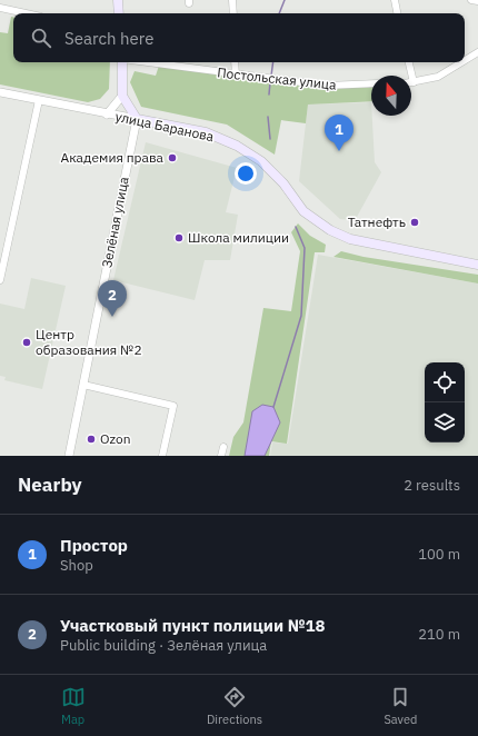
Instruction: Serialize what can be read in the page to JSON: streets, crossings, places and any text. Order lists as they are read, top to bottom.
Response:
{
  "streets": {
    "main road": ["улица Баранова"],
    "street": ["Постольская улица", "Зелёная улица"]
  },
  "crossings": [
    ["улица Баранова", "Зелёная улица"]
  ],
  "places": [
    "Академия права",
    "Татнефть",
    "Школа милиции",
    "Центр образования №2",
    "Ozon"
  ],
  "north": "top",
  "page": {
    "search": "Search here",
    "pins": ["1", "2"],
    "heading": ["Nearby", "2 results"],
    "list": [
      {
        "mark": "1",
        "name": "Простор",
        "note": "Shop",
        "value": "100 m"
      },
      {
        "mark": "2",
        "name": "Участковый пункт полиции №18",
        "note": "Public building · Зелёная улица",
        "value": "210 m"
      }
    ],
    "nav": ["Map", "Directions", "Saved"]
  }
}
